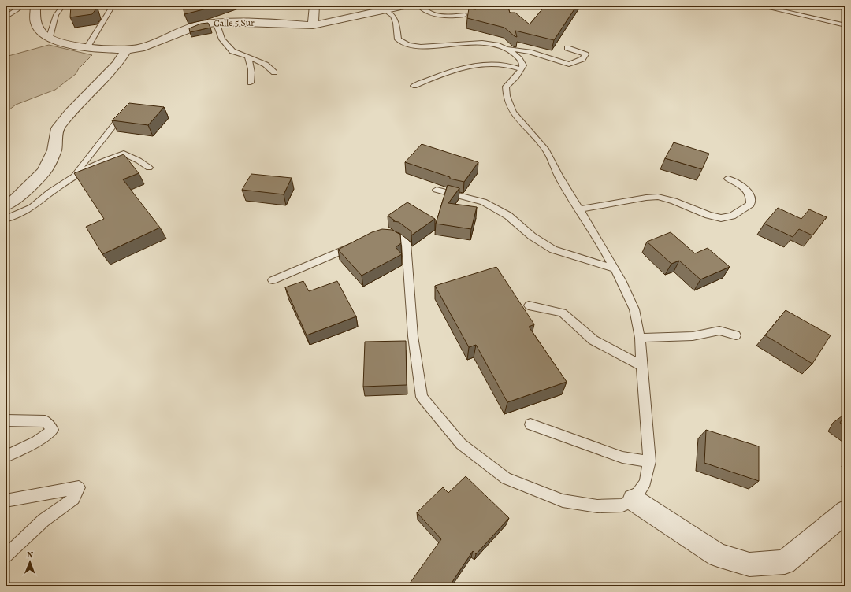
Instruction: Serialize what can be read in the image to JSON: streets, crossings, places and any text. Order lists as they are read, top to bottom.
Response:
{
  "streets": {
    "street": ["Calle 5 Sur"]
  },
  "north": "top"
}
